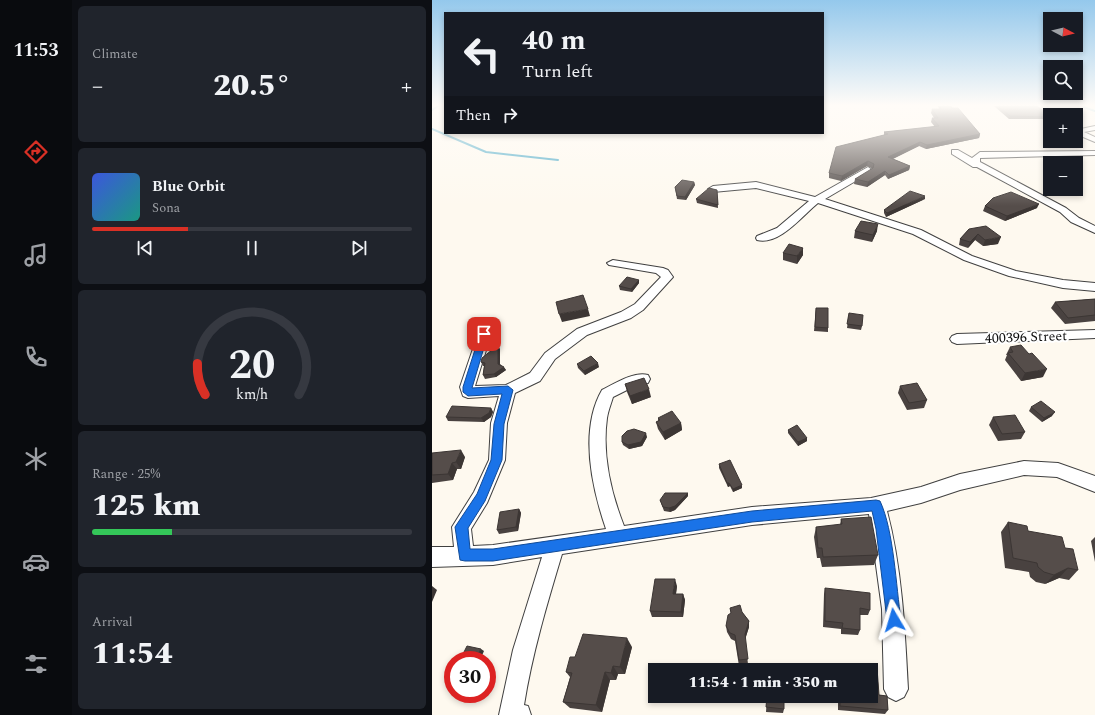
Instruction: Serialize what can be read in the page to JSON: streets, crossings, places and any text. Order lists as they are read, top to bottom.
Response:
{
  "streets": {
    "street": ["400396 Street"]
  },
  "north": "right",
  "page": {
    "tabs": "11:53",
    "tile": [
      "Climate",
      ["Range · 25%", "125 km"],
      ["Arrival", "11:54"]
    ],
    "map_buttons": ["+", "−"],
    "turn": ["40 m", "Turn left"],
    "heat": ["−", "20.5°", "+"],
    "then": "Then",
    "song": ["Blue Orbit", "Sona"],
    "limit": "30",
    "trip": "11:54 · 1 min · 350 m",
    "gauge": ["20", "km/h"]
  }
}
